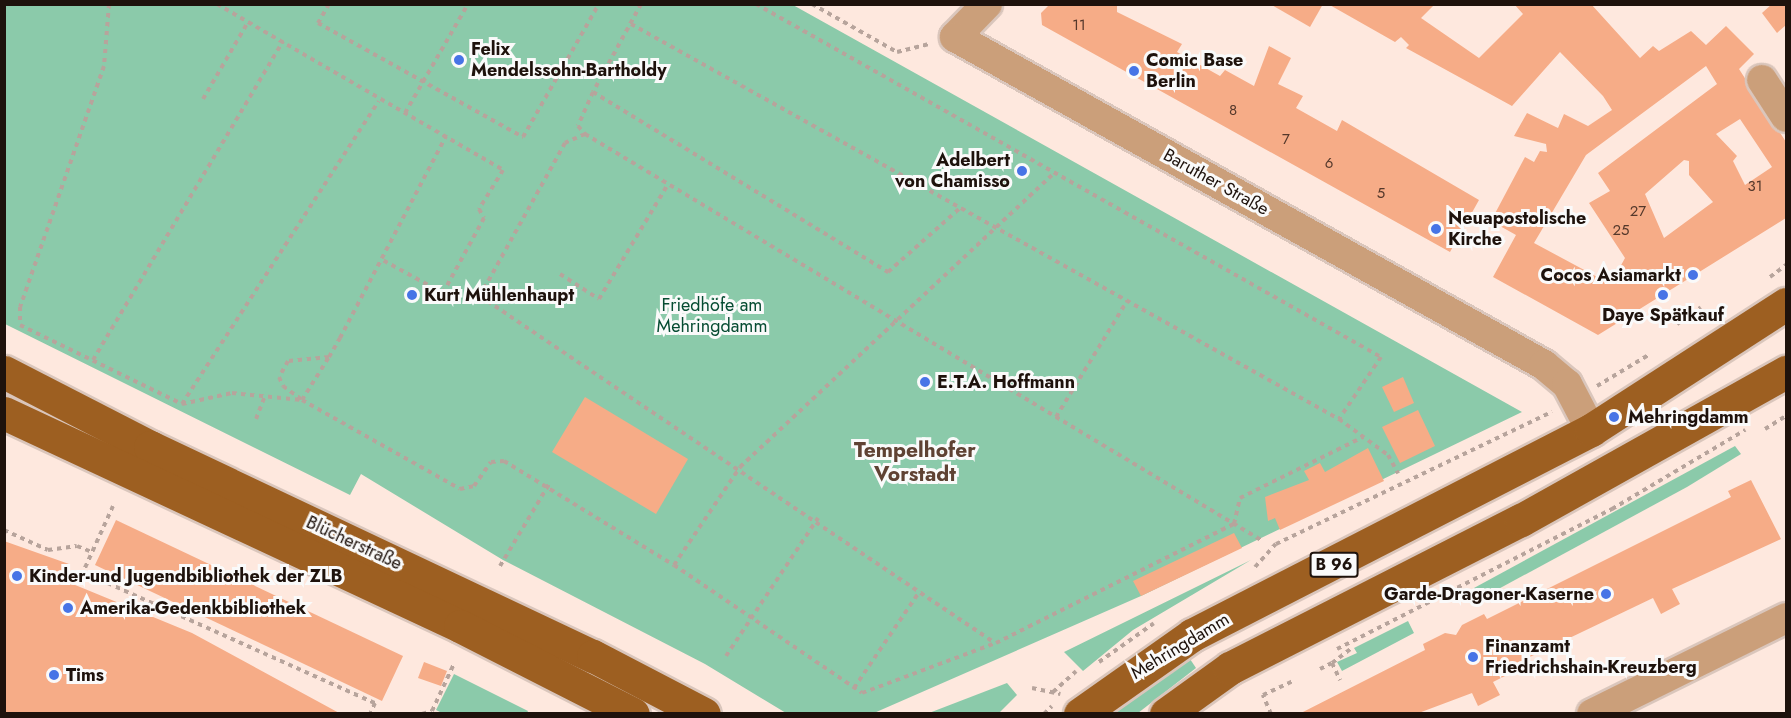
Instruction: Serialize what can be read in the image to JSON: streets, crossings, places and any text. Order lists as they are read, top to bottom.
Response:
{
  "streets": {
    "main road": ["Blücherstraße", "B 96", "Mehringdamm"],
    "street": ["Baruther Straße"]
  },
  "crossings": [
    ["Baruther Straße", "Mehringdamm"]
  ],
  "districts": ["Tempelhofer Vorstadt"],
  "parks": ["Friedhöfe am Mehringdamm"],
  "places": [
    "Felix Mendelssohn-Bartholdy",
    "Comic Base Berlin",
    "Adelbert von Chamisso",
    "Neuapostolische Kirche",
    "Cocos Asiamarkt",
    "Kurt Mühlenhaupt",
    "Daye Spätkauf",
    "E.T.A. Hoffmann",
    "Mehringdamm",
    "Kinder-und Jugendbibliothek der ZLB",
    "Garde-Dragoner-Kaserne",
    "Amerika-Gedenkbibliothek",
    "Finanzamt Friedrichshain-Kreuzberg",
    "Tims"
  ],
  "house_numbers": [
    "11",
    "8",
    "7",
    "6",
    "31",
    "5",
    "27",
    "25"
  ]
}
